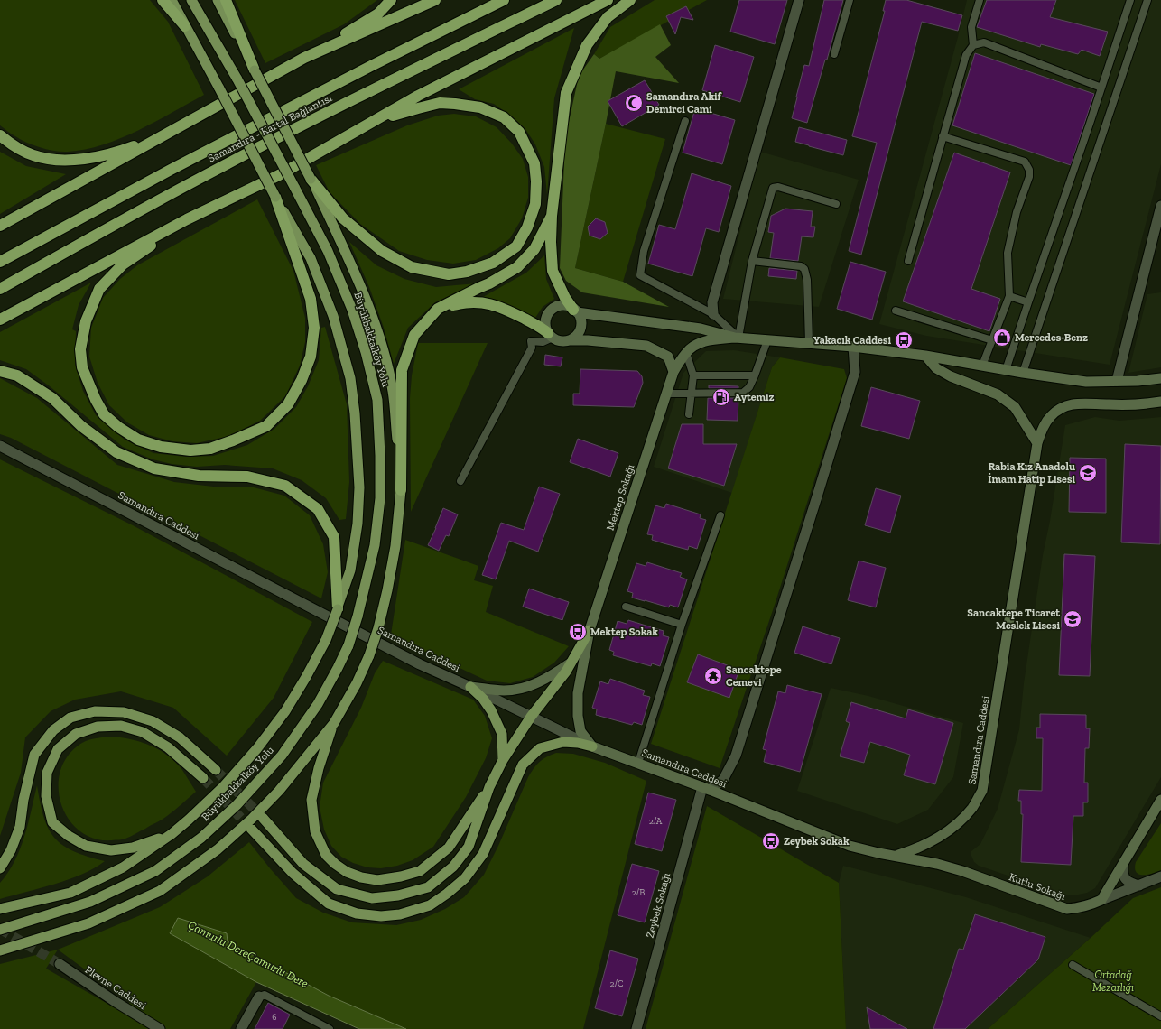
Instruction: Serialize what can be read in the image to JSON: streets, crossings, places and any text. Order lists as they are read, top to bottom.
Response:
{
  "streets": {
    "highway": ["Samandıra - Kartal Bağlantısı", "Büyükbakkalköy Yolu"],
    "main road": ["Mektep Sokağı", "Samandıra Caddesi", "Kutlu Sokağı"],
    "street": ["Zeybek Sokağı", "Plevne Caddesi"]
  },
  "crossings": [
    ["Mektep Sokağı", "Samandıra Caddesi"],
    ["Samandıra Caddesi", "Kutlu Sokağı"],
    ["Samandıra Caddesi", "Zeybek Sokağı"]
  ],
  "water": ["Çamurlu DereÇamurlu Dere"],
  "parks": ["Ortadağ Mezarlığı"],
  "places": {
    "mosque": ["Samandıra Akif Demirci Cami"],
    "shop": ["Mercedes-Benz"],
    "bus stop": ["Yakacık Caddesi", "Mektep Sokak", "Zeybek Sokak"],
    "fuel station": ["Aytemiz"],
    "school or university": ["Rabia Kız Anadolu İmam Hatip Lisesi", "Sancaktepe Ticaret Meslek Lisesi"],
    "temple": ["Sancaktepe Cemevi"]
  },
  "house_numbers": [
    "2/A",
    "2/B",
    "2/C",
    "6"
  ]
}
